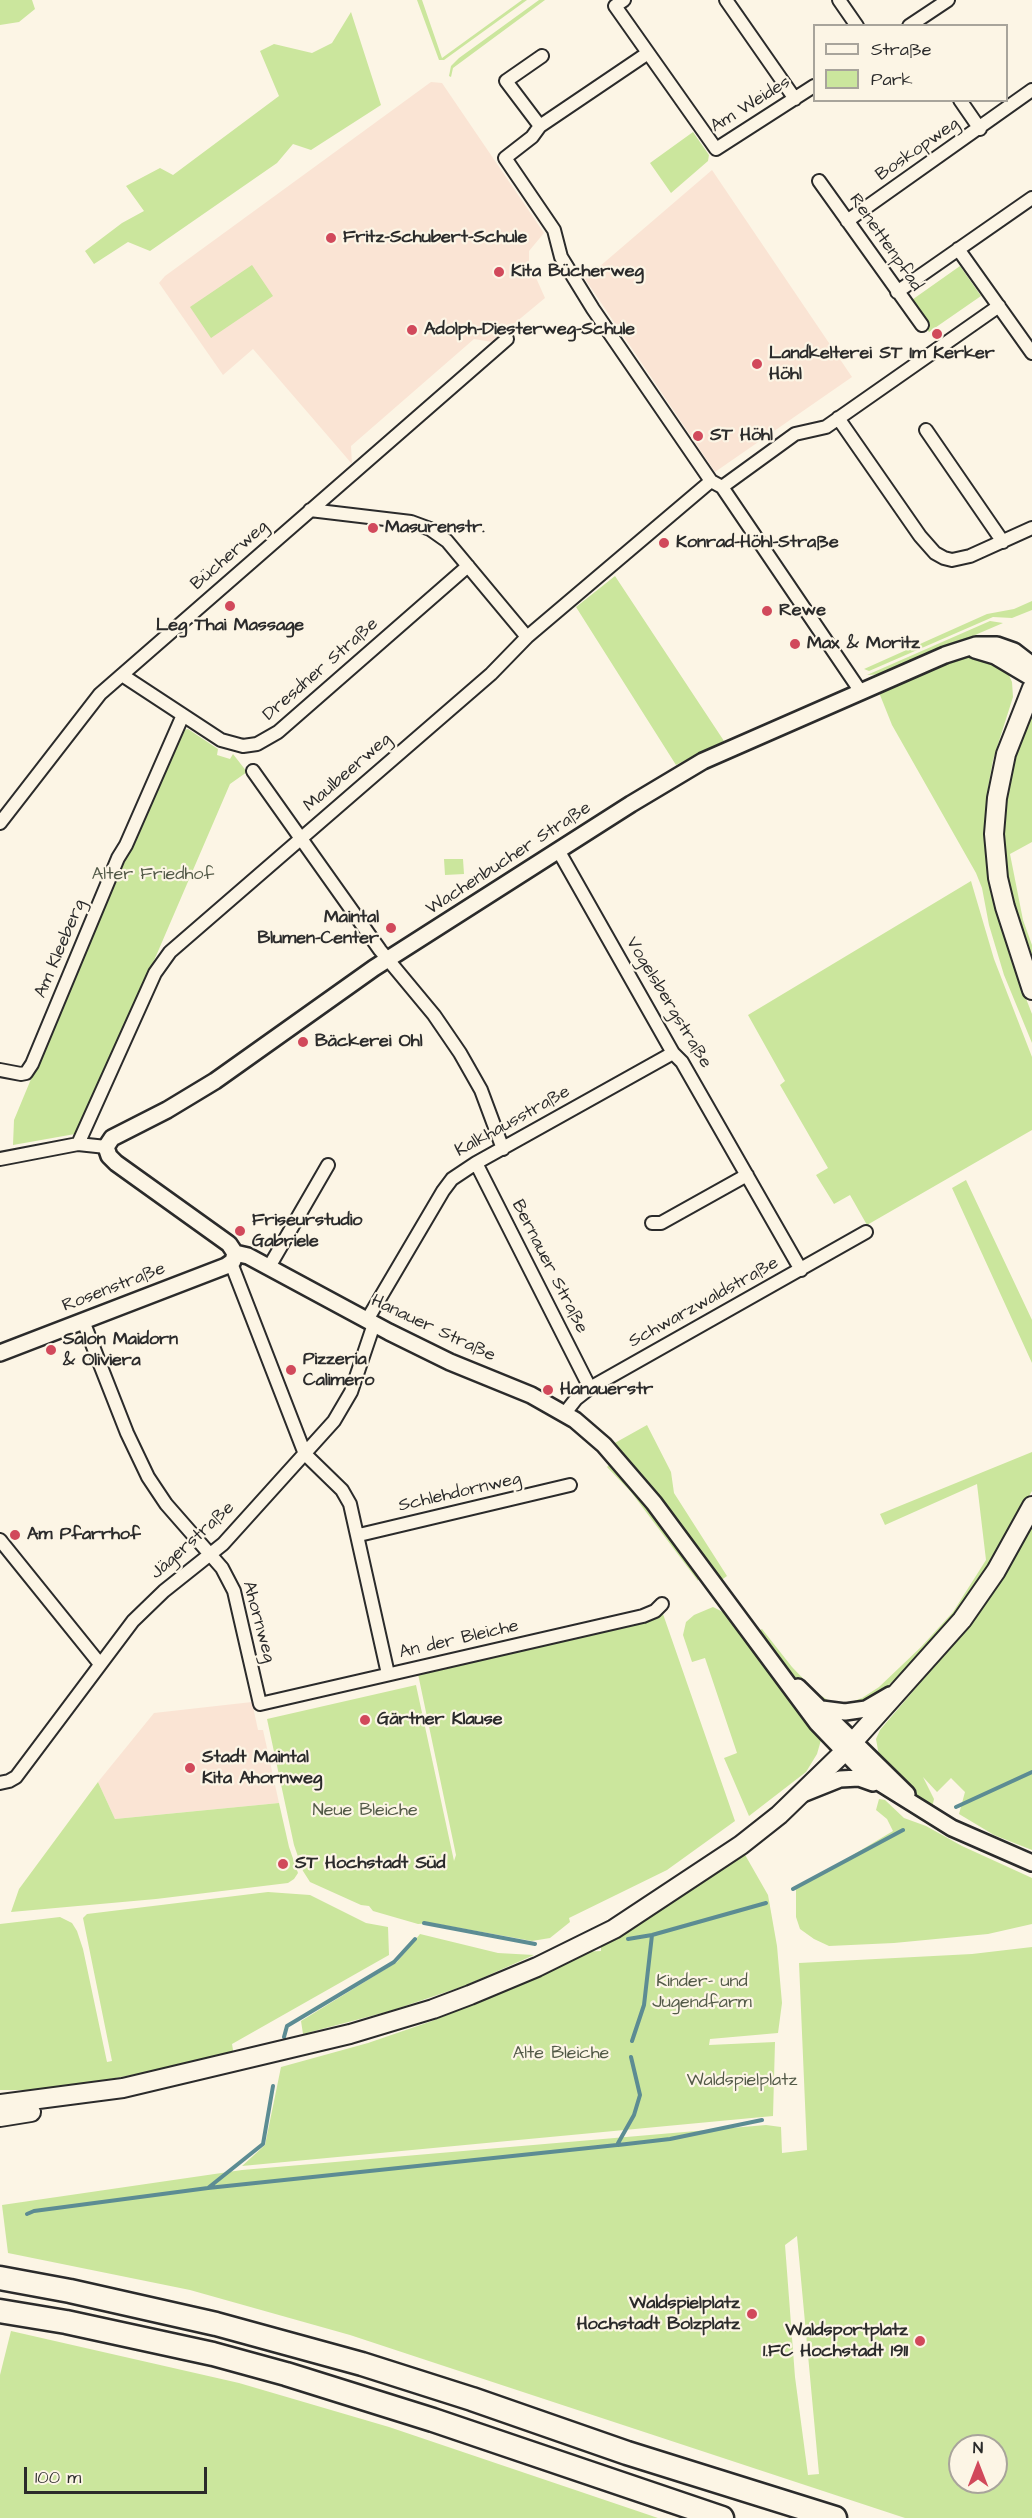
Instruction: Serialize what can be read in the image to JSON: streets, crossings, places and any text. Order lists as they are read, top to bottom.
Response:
{
  "streets": {
    "street": [
      "Am Weides",
      "Boskopweg",
      "Renettenpfad",
      "Bücherweg",
      "Dresdner Straße",
      "Maulbeerweg",
      "Wachenbucher Straße",
      "Am Kleeberg",
      "Vogelsbergstraße",
      "Kalkhausstraße",
      "Bernauer Straße",
      "Rosenstraße",
      "Schwarzwaldstraße",
      "Hanauer Straße",
      "Schlehdornweg",
      "Jägerstraße",
      "Ahornweg",
      "An der Bleiche"
    ]
  },
  "crossings": [
    ["Boskopweg", "Renettenpfad"],
    ["Bücherweg", "Dresdner Straße"],
    ["Dresdner Straße", "Am Kleeberg"],
    ["Wachenbucher Straße", "Vogelsbergstraße"],
    ["Wachenbucher Straße", "Hanauer Straße"],
    ["Vogelsbergstraße", "Kalkhausstraße"],
    ["Vogelsbergstraße", "Schwarzwaldstraße"],
    ["Kalkhausstraße", "Bernauer Straße"],
    ["Kalkhausstraße", "Hanauer Straße"],
    ["Kalkhausstraße", "Jägerstraße"],
    ["Bernauer Straße", "Schwarzwaldstraße"],
    ["Rosenstraße", "Hanauer Straße"],
    ["Rosenstraße", "Ahornweg"],
    ["Schwarzwaldstraße", "Hanauer Straße"],
    ["Jägerstraße", "Ahornweg"],
    ["Ahornweg", "An der Bleiche"]
  ],
  "parks": [
    "Alter Friedhof",
    "Neue Bleiche",
    "Kinder- und Jugendfarm",
    "Alte Bleiche",
    "Waldspielplatz"
  ],
  "places": [
    "Fritz-Schubert-Schule",
    "Kita Bücherweg",
    "Adolph-Diesterweg-Schule",
    "ST Im Kerker",
    "Landkelterei Höhl",
    "ST Höhl",
    "Masurenstr.",
    "Konrad-Höhl-Straße",
    "Leg Thai Massage",
    "Rewe",
    "Max & Moritz",
    "Maintal Blumen-Center",
    "Bäckerei Ohl",
    "Friseurstudio Gabriele",
    "Salon Maidorn & Oliviera",
    "Pizzeria Calimero",
    "Hanauerstr",
    "Am Pfarrhof",
    "Gärtner Klause",
    "Stadt Maintal Kita Ahornweg",
    "ST Hochstadt Süd",
    "Waldspielplatz Hochstadt Bolzplatz",
    "Waldsportplatz 1.FC Hochstadt 1911"
  ],
  "legend": ["Straße", "Park"],
  "scale_bar": "100 m",
  "north": "top"
}
